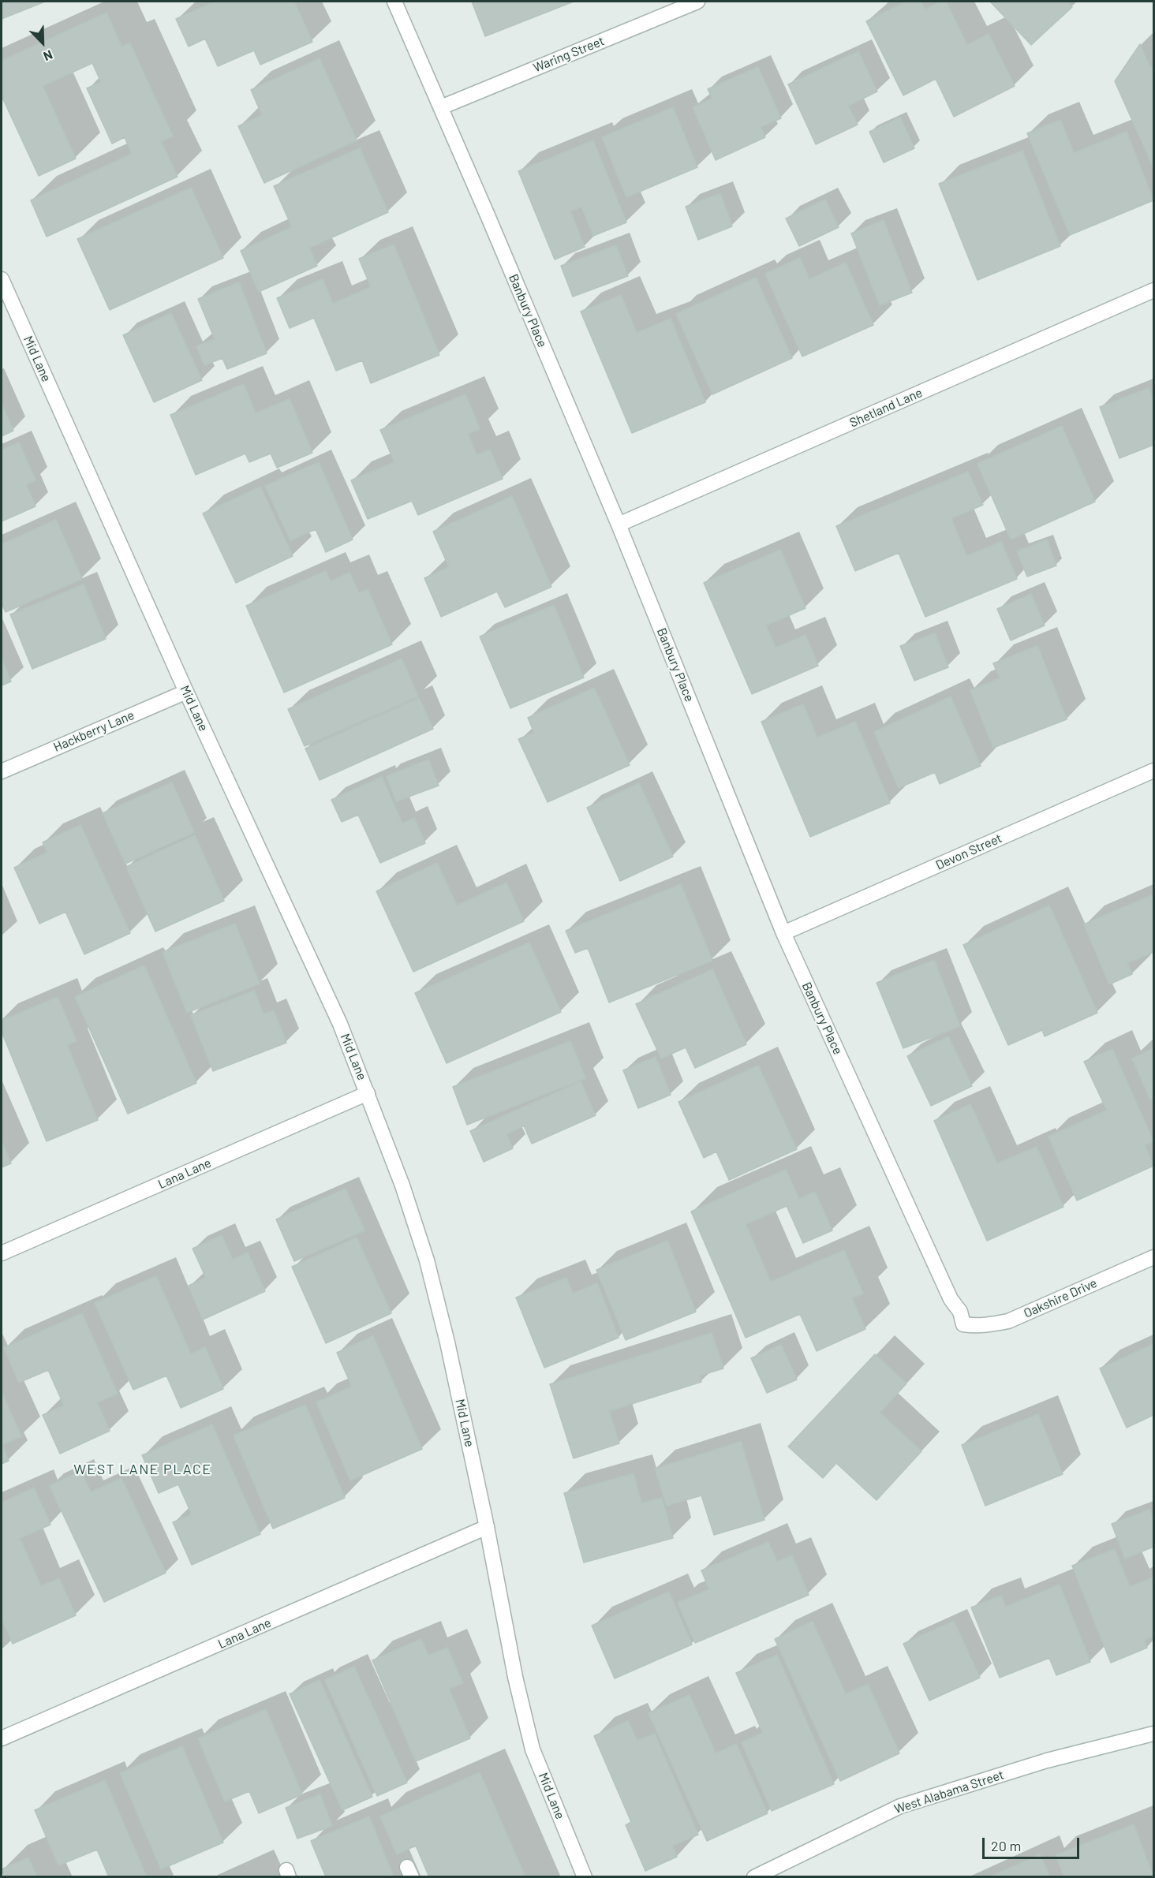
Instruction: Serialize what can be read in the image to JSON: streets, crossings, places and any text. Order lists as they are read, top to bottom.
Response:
{
  "streets": {
    "street": [
      "Waring Street",
      "Banbury Place",
      "Mid Lane",
      "Shetland Lane",
      "Hackberry Lane",
      "Devon Street",
      "Lana Lane",
      "Oakshire Drive",
      "West Alabama Street"
    ]
  },
  "crossings": [
    ["Waring Street", "Banbury Place"],
    ["Banbury Place", "Shetland Lane"],
    ["Banbury Place", "Devon Street"],
    ["Banbury Place", "Oakshire Drive"],
    ["Mid Lane", "Hackberry Lane"],
    ["Mid Lane", "Lana Lane"]
  ],
  "districts": ["WEST LANE PLACE"],
  "scale_bar": "20 m",
  "north": "bottom right"
}
